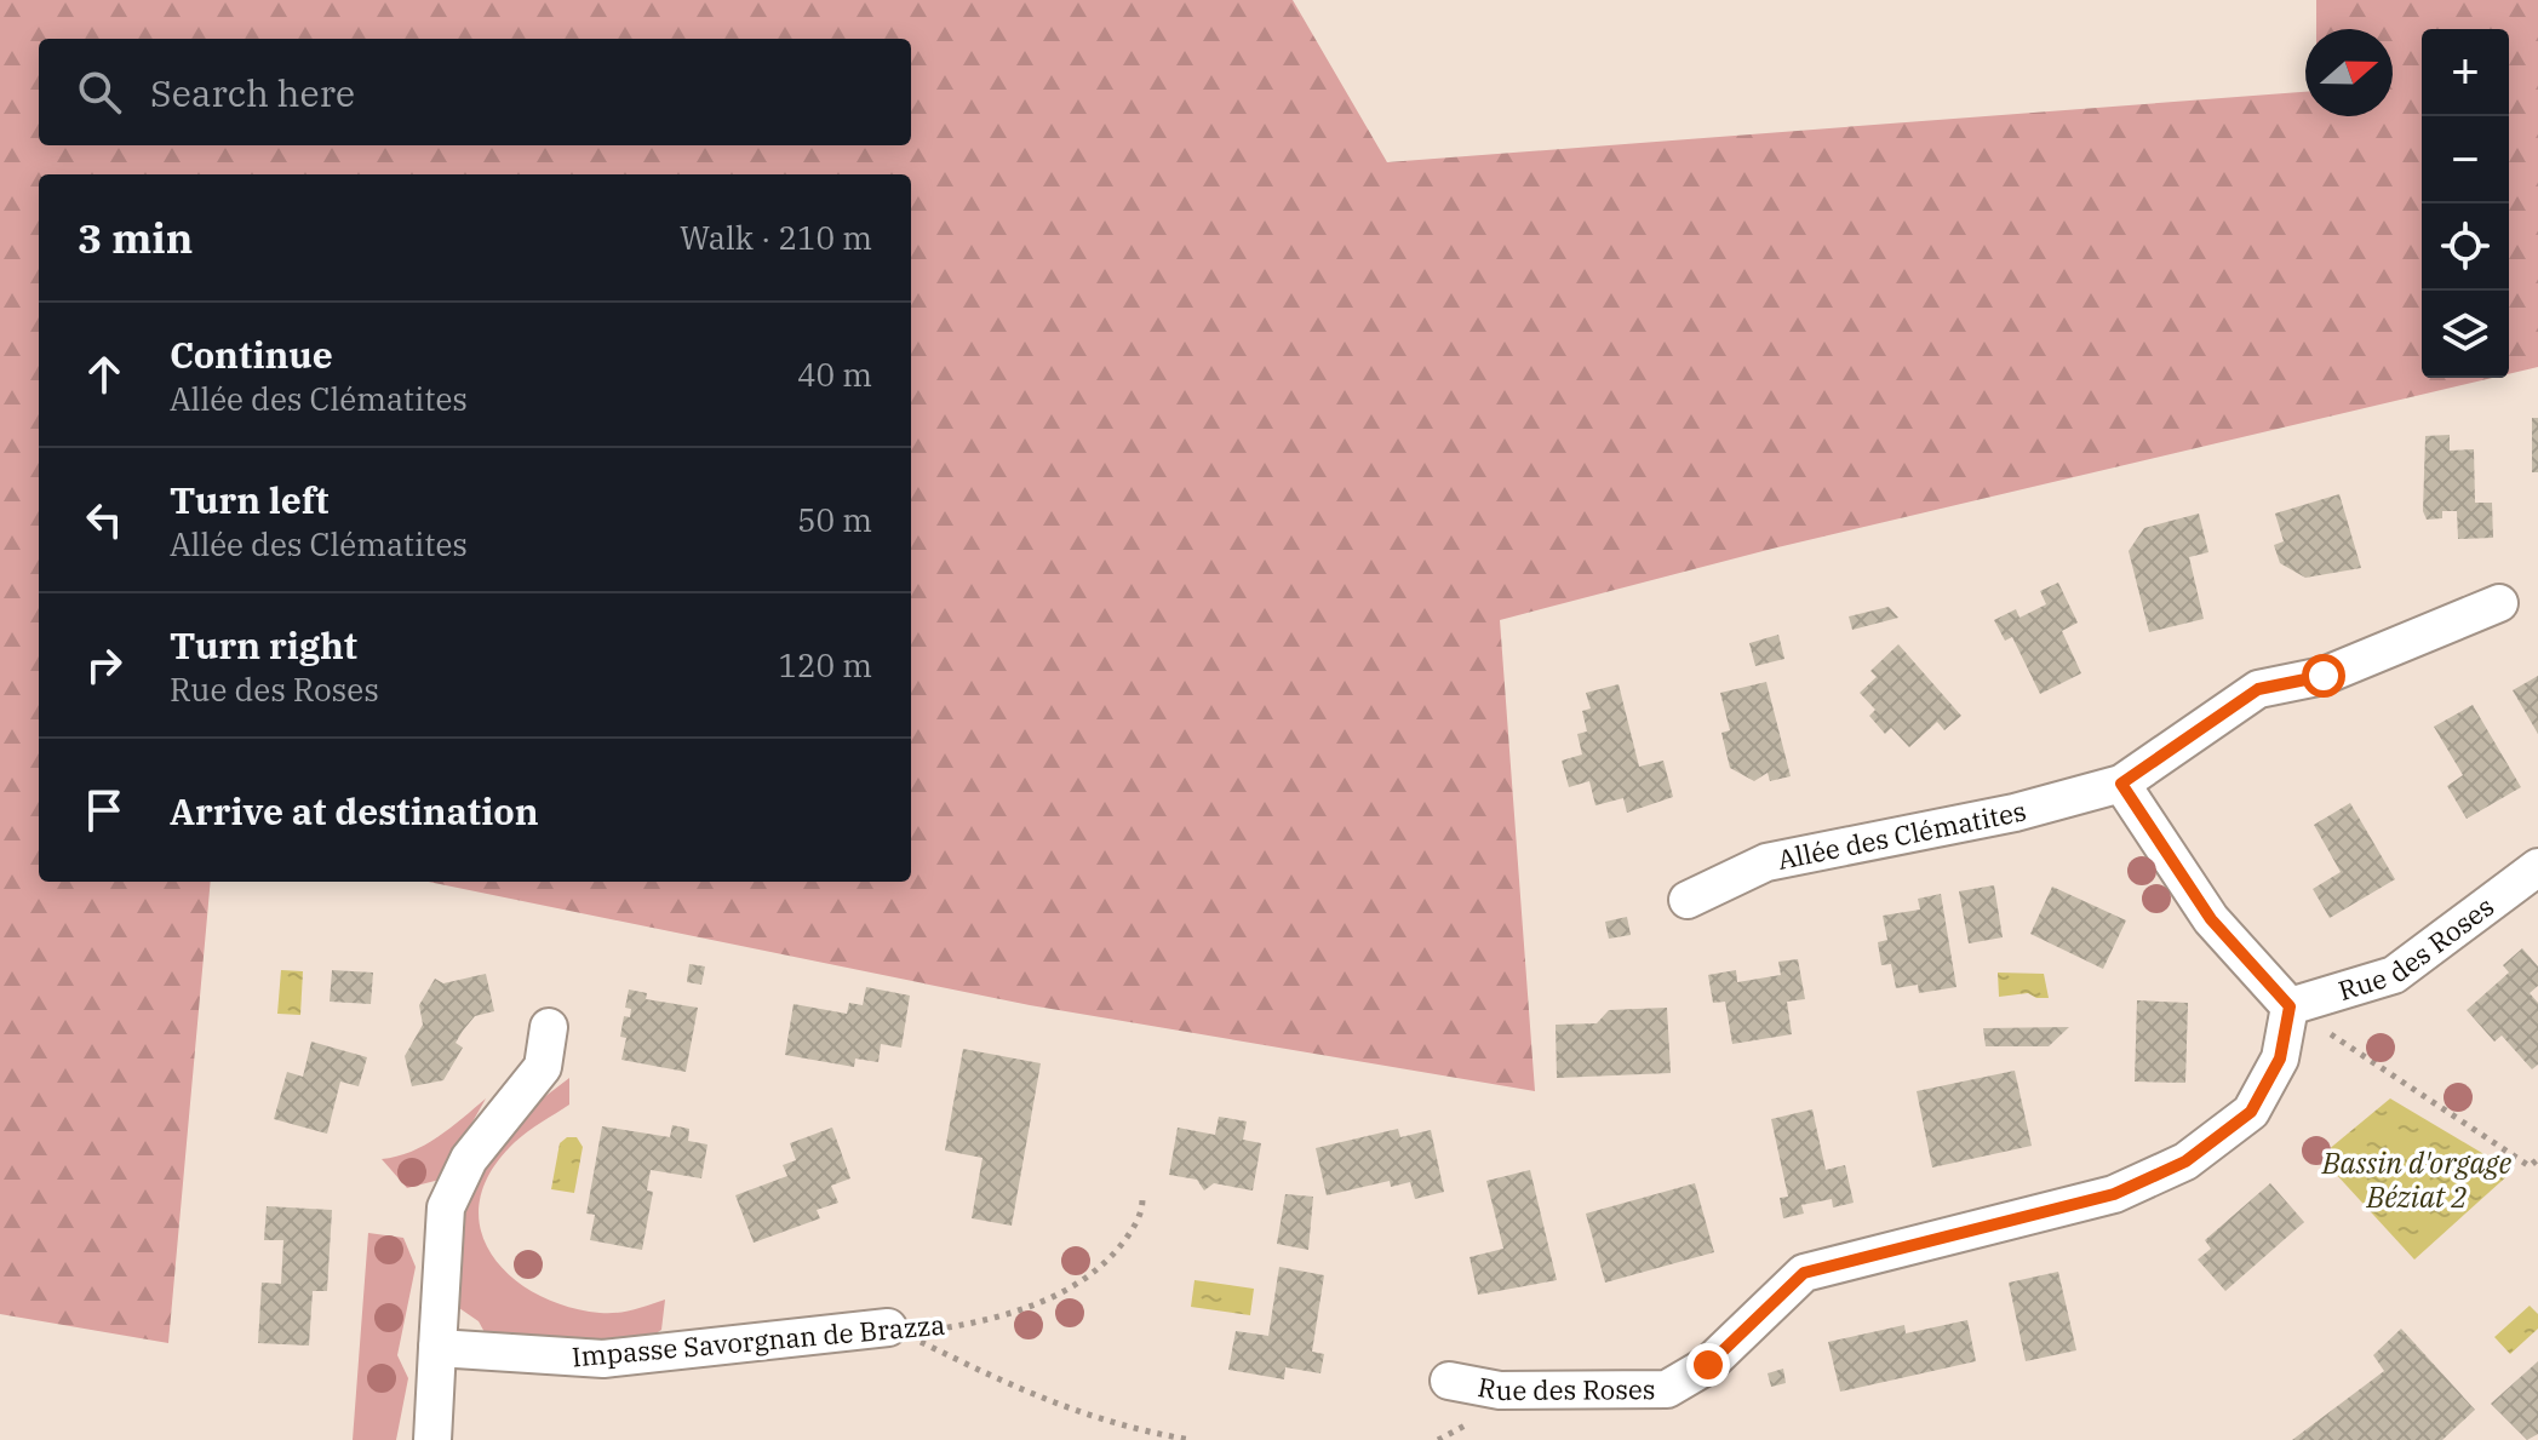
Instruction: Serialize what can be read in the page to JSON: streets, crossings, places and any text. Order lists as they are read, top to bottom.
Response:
{
  "streets": {
    "street": ["Allée des Clématites", "Rue des Roses", "Impasse Savorgnan de Brazza"]
  },
  "water": ["Bassin d'orgage Béziat 2"],
  "north": "right",
  "page": {
    "map_buttons": ["+", "−"],
    "search": "Search here",
    "heading": ["3 min", "Walk · 210 m"],
    "list": [
      ["Continue", "Allée des Clématites", "40 m"],
      ["Turn left", "Allée des Clématites", "50 m"],
      ["Turn right", "Rue des Roses", "120 m"],
      "Arrive at destination"
    ]
  }
}
